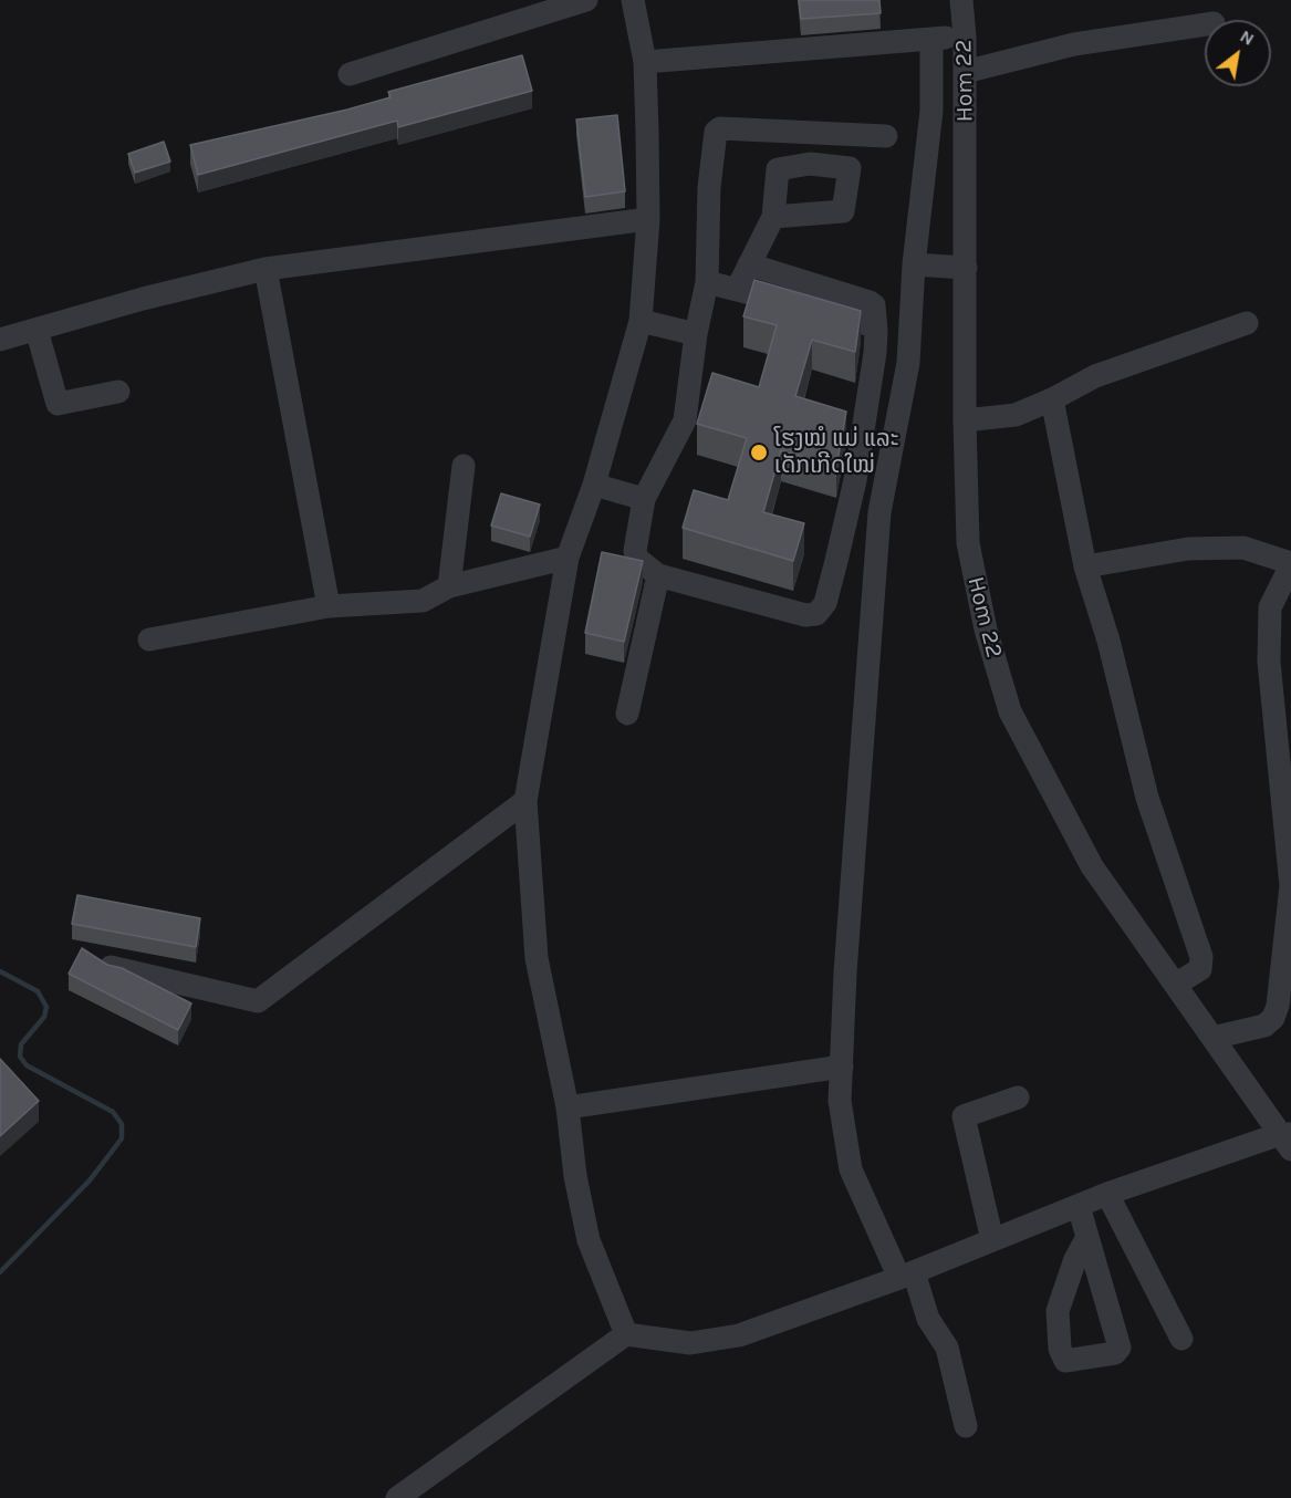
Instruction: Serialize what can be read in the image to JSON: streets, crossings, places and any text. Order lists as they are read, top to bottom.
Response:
{
  "streets": {
    "street": ["Hom 22"]
  },
  "places": ["ໂຮງໝໍ ແມ່ ແລະ ເດັກເກີດໃໝ່"],
  "north": "top right"
}
